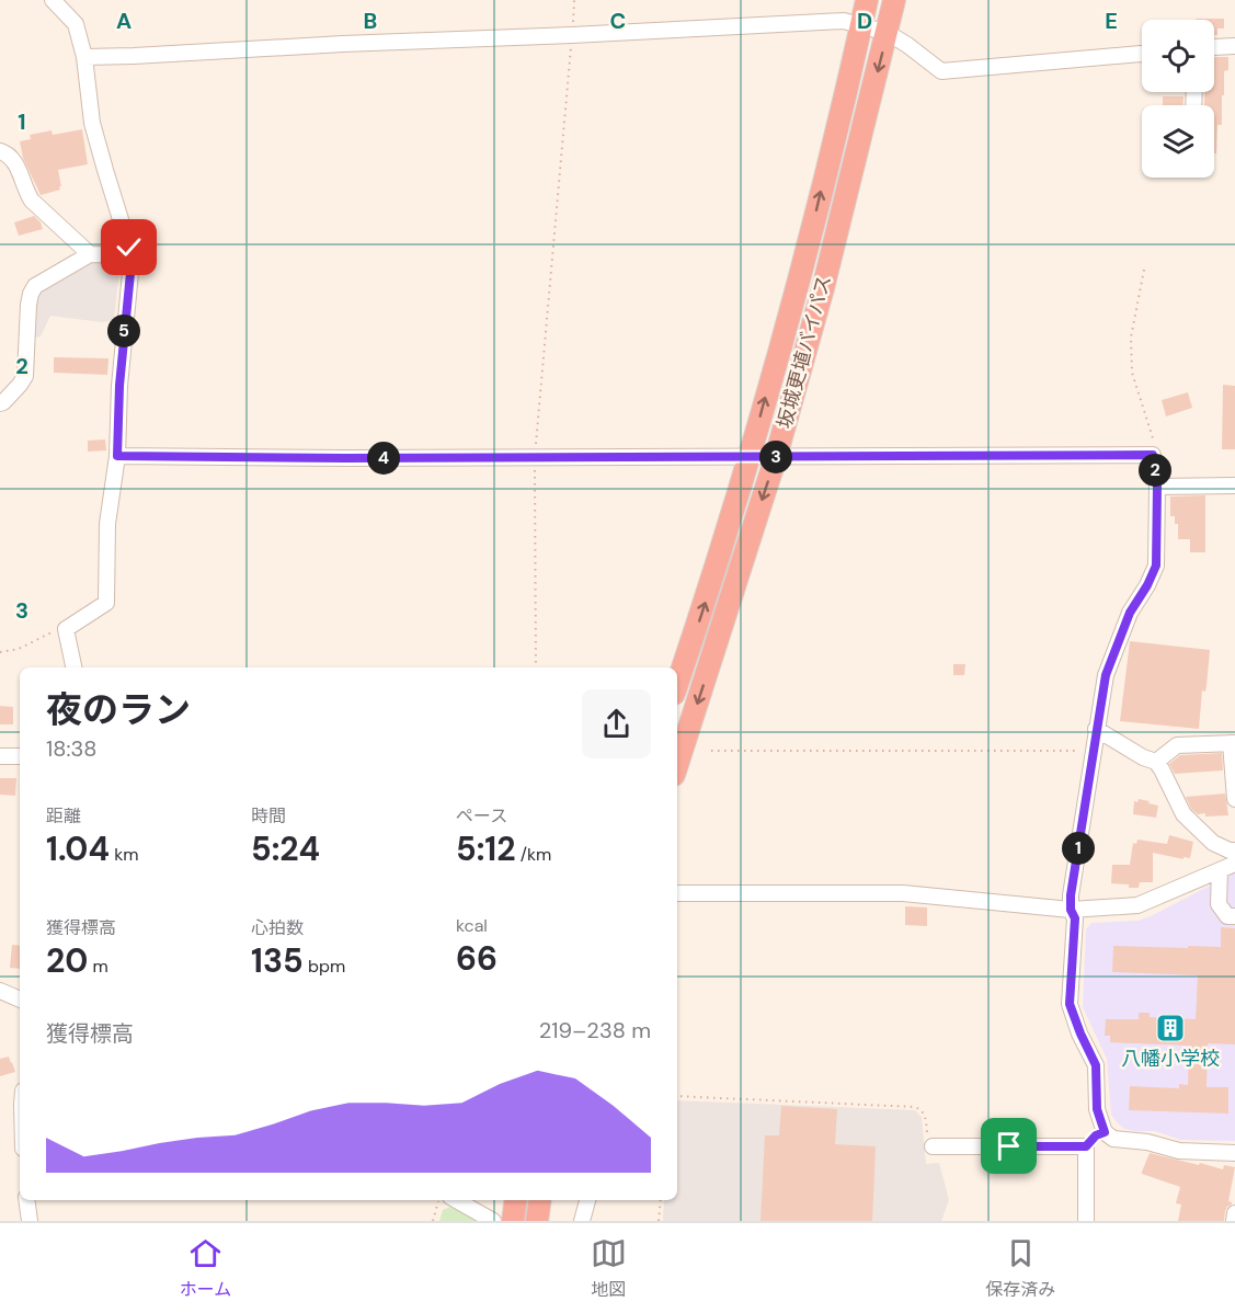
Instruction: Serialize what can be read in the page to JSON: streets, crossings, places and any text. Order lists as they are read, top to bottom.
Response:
{
  "streets": {
    "highway": ["坂城更埴バイパス"]
  },
  "places": {
    "building": ["八幡小学校"]
  },
  "page": {
    "pins": [
      "5",
      "3",
      "4",
      "2",
      "1"
    ],
    "heading": ["夜のラン", "18:38"],
    "stats": [
      ["距離", "1.04 km"],
      ["時間", "5:24"],
      ["ペース", "5:12 /km"],
      ["獲得標高", "20 m"],
      ["心拍数", "135 bpm"],
      ["kcal", "66"]
    ],
    "chart": ["獲得標高", "219–238 m"],
    "tabs": ["ホーム", "地図", "保存済み"]
  },
  "grid": {
    "columns": [
      "A",
      "B",
      "C",
      "D",
      "E"
    ],
    "rows": ["1", "2", "3"]
  }
}
